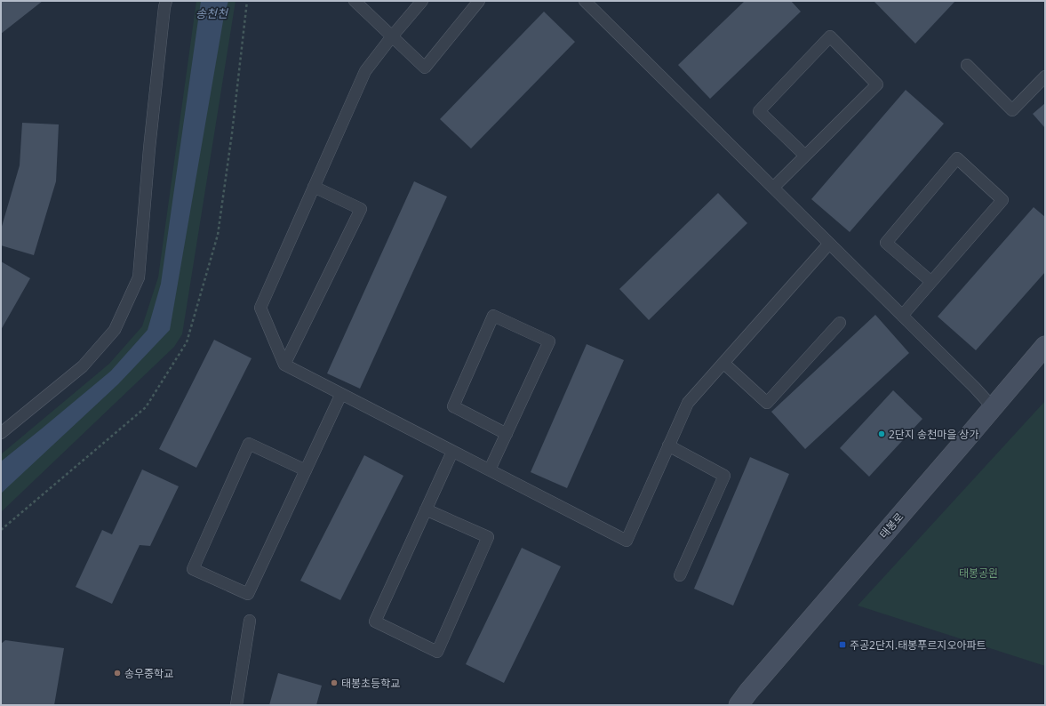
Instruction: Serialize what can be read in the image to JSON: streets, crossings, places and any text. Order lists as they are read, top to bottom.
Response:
{
  "streets": {
    "main road": ["태봉로"]
  },
  "water": ["송천천"],
  "parks": ["태봉공원"],
  "places": {
    "other": ["2단지 송천마을 상가", "송우중학교", "태봉초등학교"],
    "transit": ["주공2단지.태봉푸르지오아파트"]
  }
}
